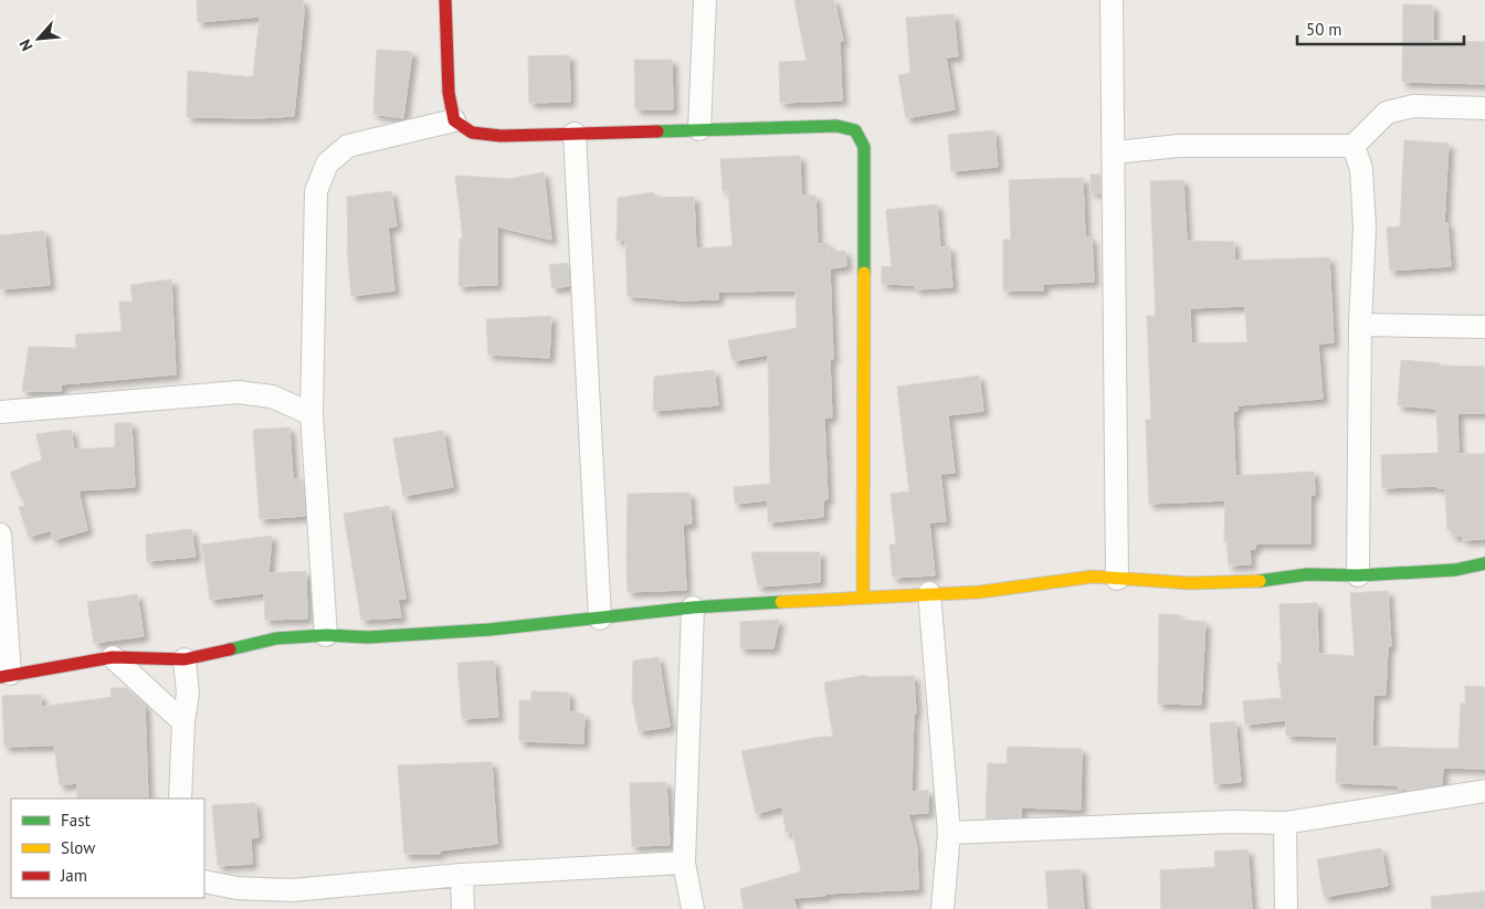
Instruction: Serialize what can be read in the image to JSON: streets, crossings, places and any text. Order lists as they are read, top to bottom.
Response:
{
  "legend": ["Fast", "Slow", "Jam"],
  "scale_bar": "50 m",
  "north": "bottom left"
}
